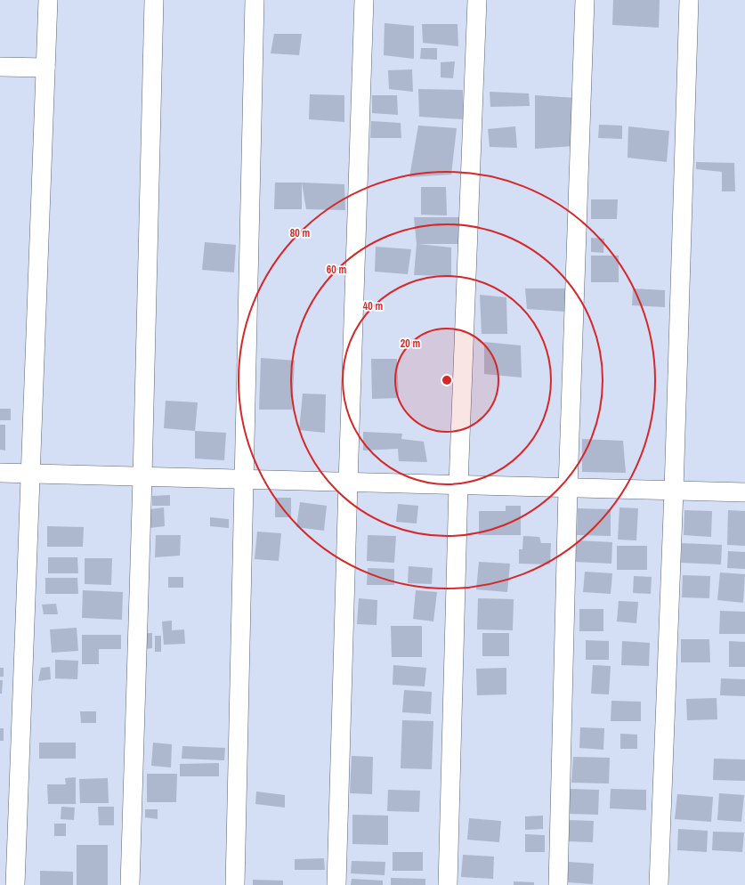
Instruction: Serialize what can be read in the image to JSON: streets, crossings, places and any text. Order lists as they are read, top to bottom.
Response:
{
  "rings": [
    "80 m",
    "60 m",
    "40 m",
    "20 m"
  ]
}
